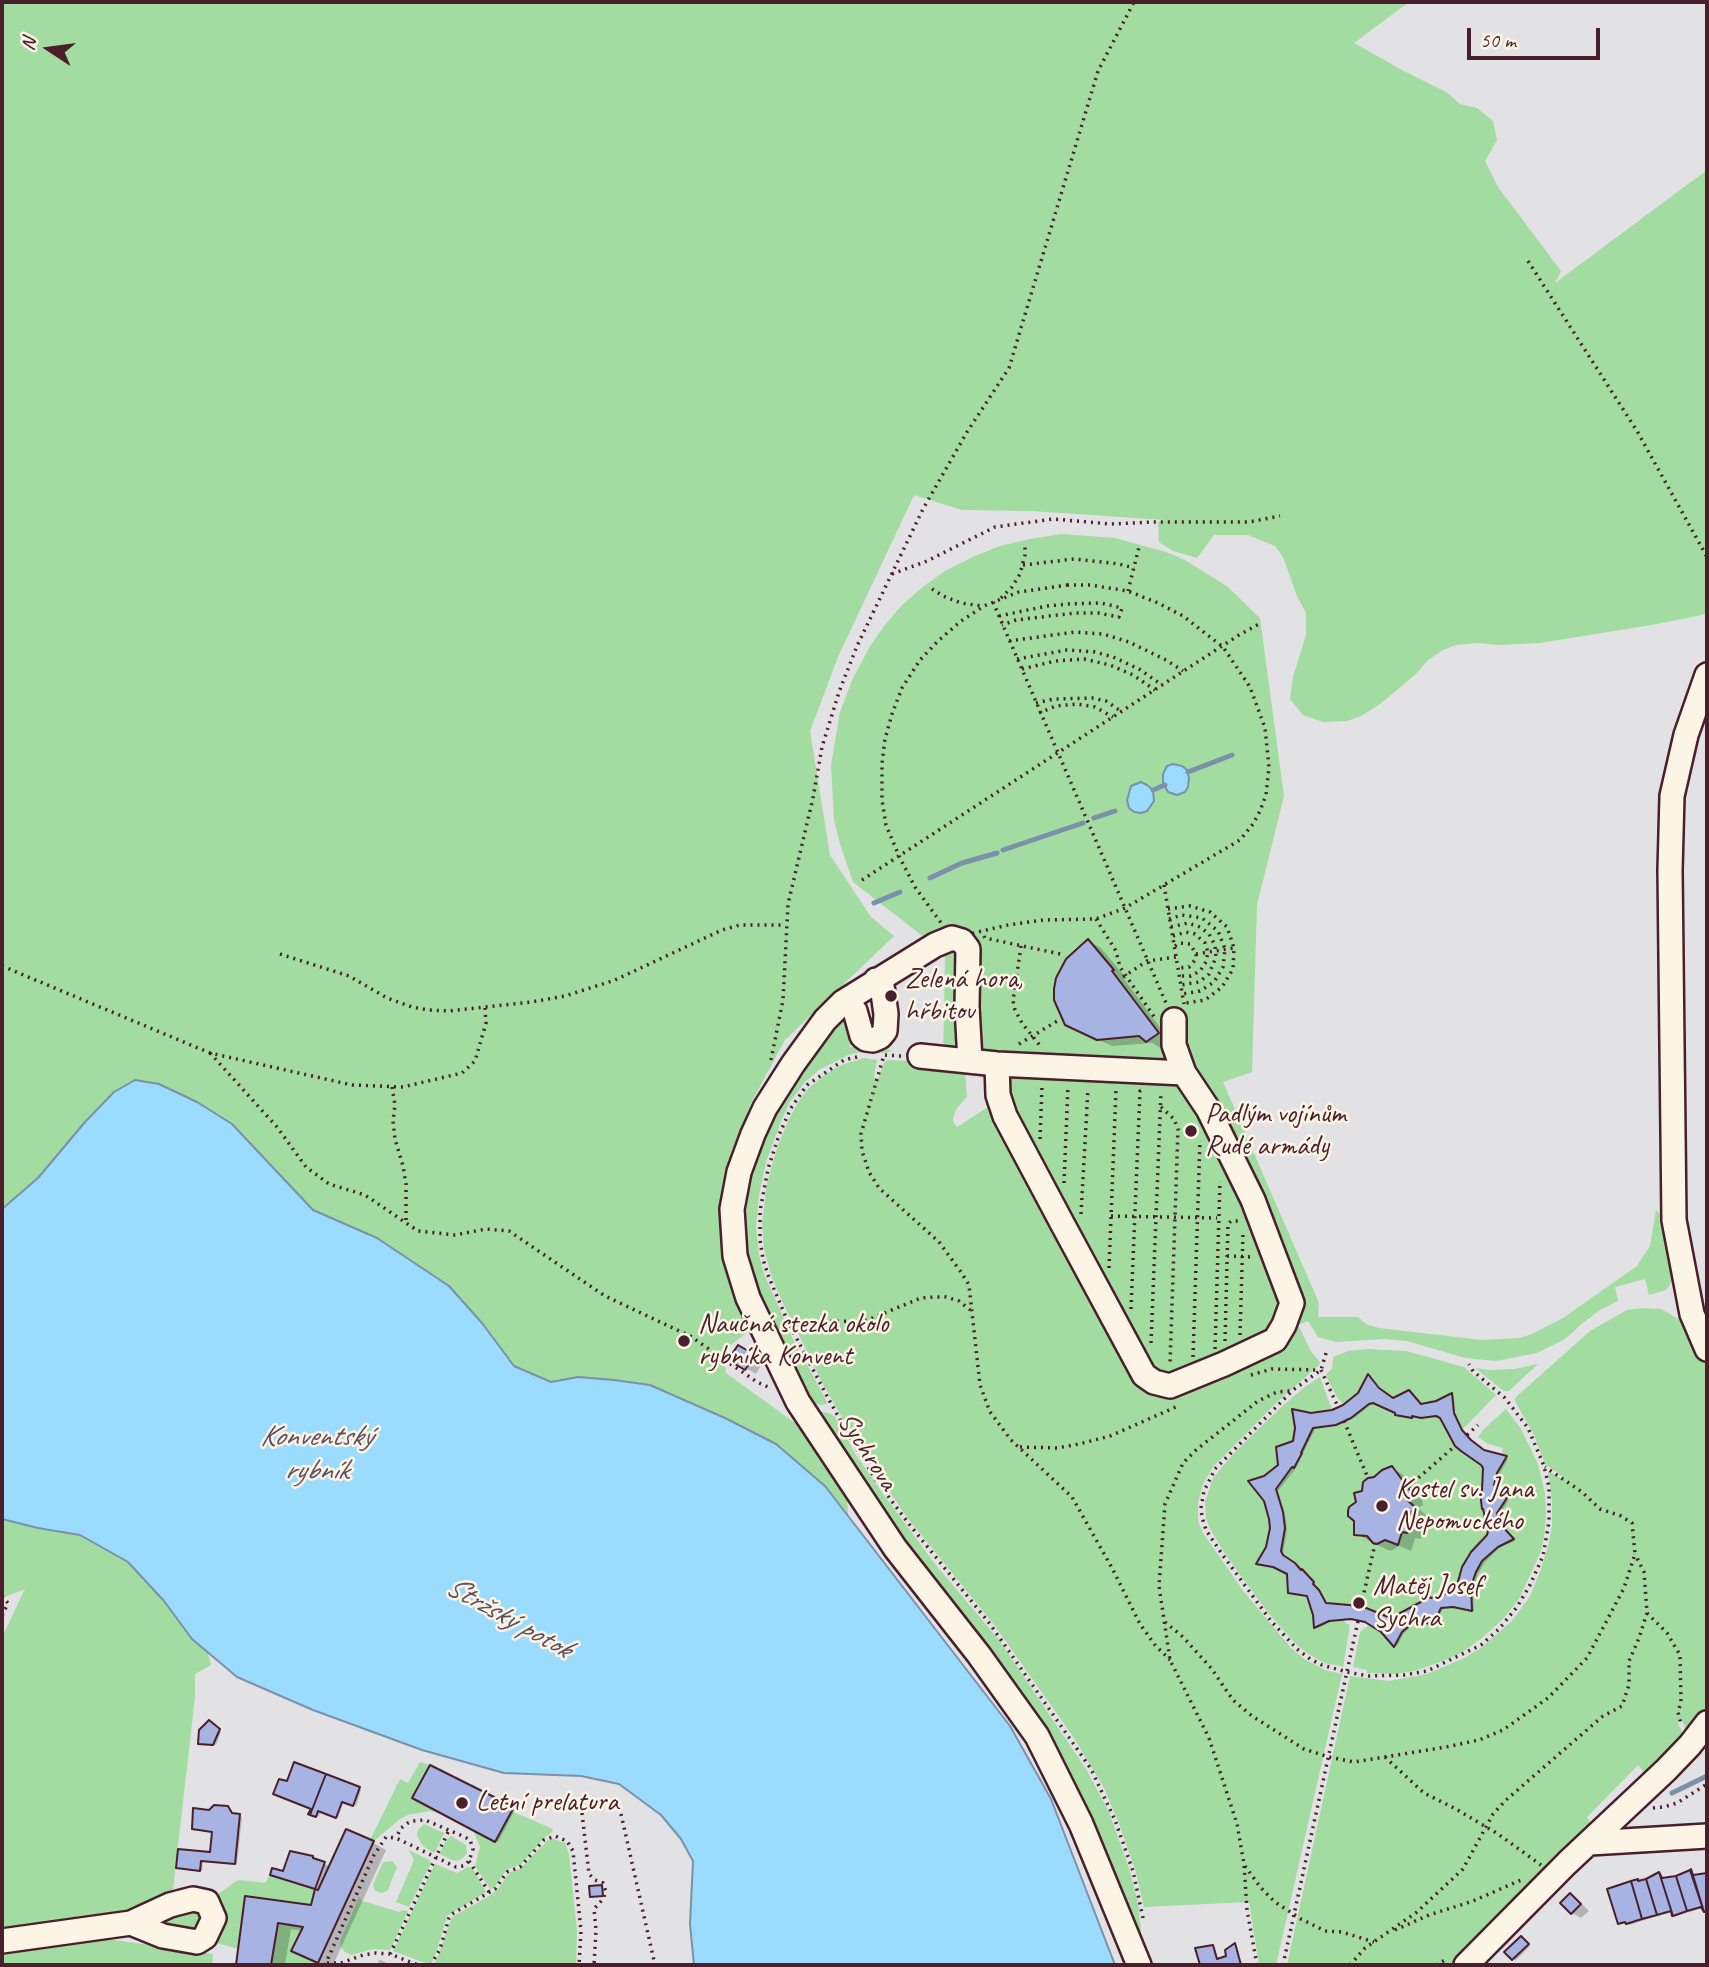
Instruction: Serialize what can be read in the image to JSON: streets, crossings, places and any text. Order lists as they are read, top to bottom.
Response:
{
  "streets": {
    "street": ["Sychrova"]
  },
  "water": ["Konventský rybník", "Stržský potok"],
  "places": [
    "Zelená hora, hřbitov",
    "Padlým vojínům Rudé armády",
    "Naučná stezka okolo rybníka Konvent",
    "Kostel sv. Jana Nepomuckého",
    "Matěj Josef Sychra",
    "Letní prelatura"
  ],
  "scale_bar": "50 m",
  "north": "left"
}
